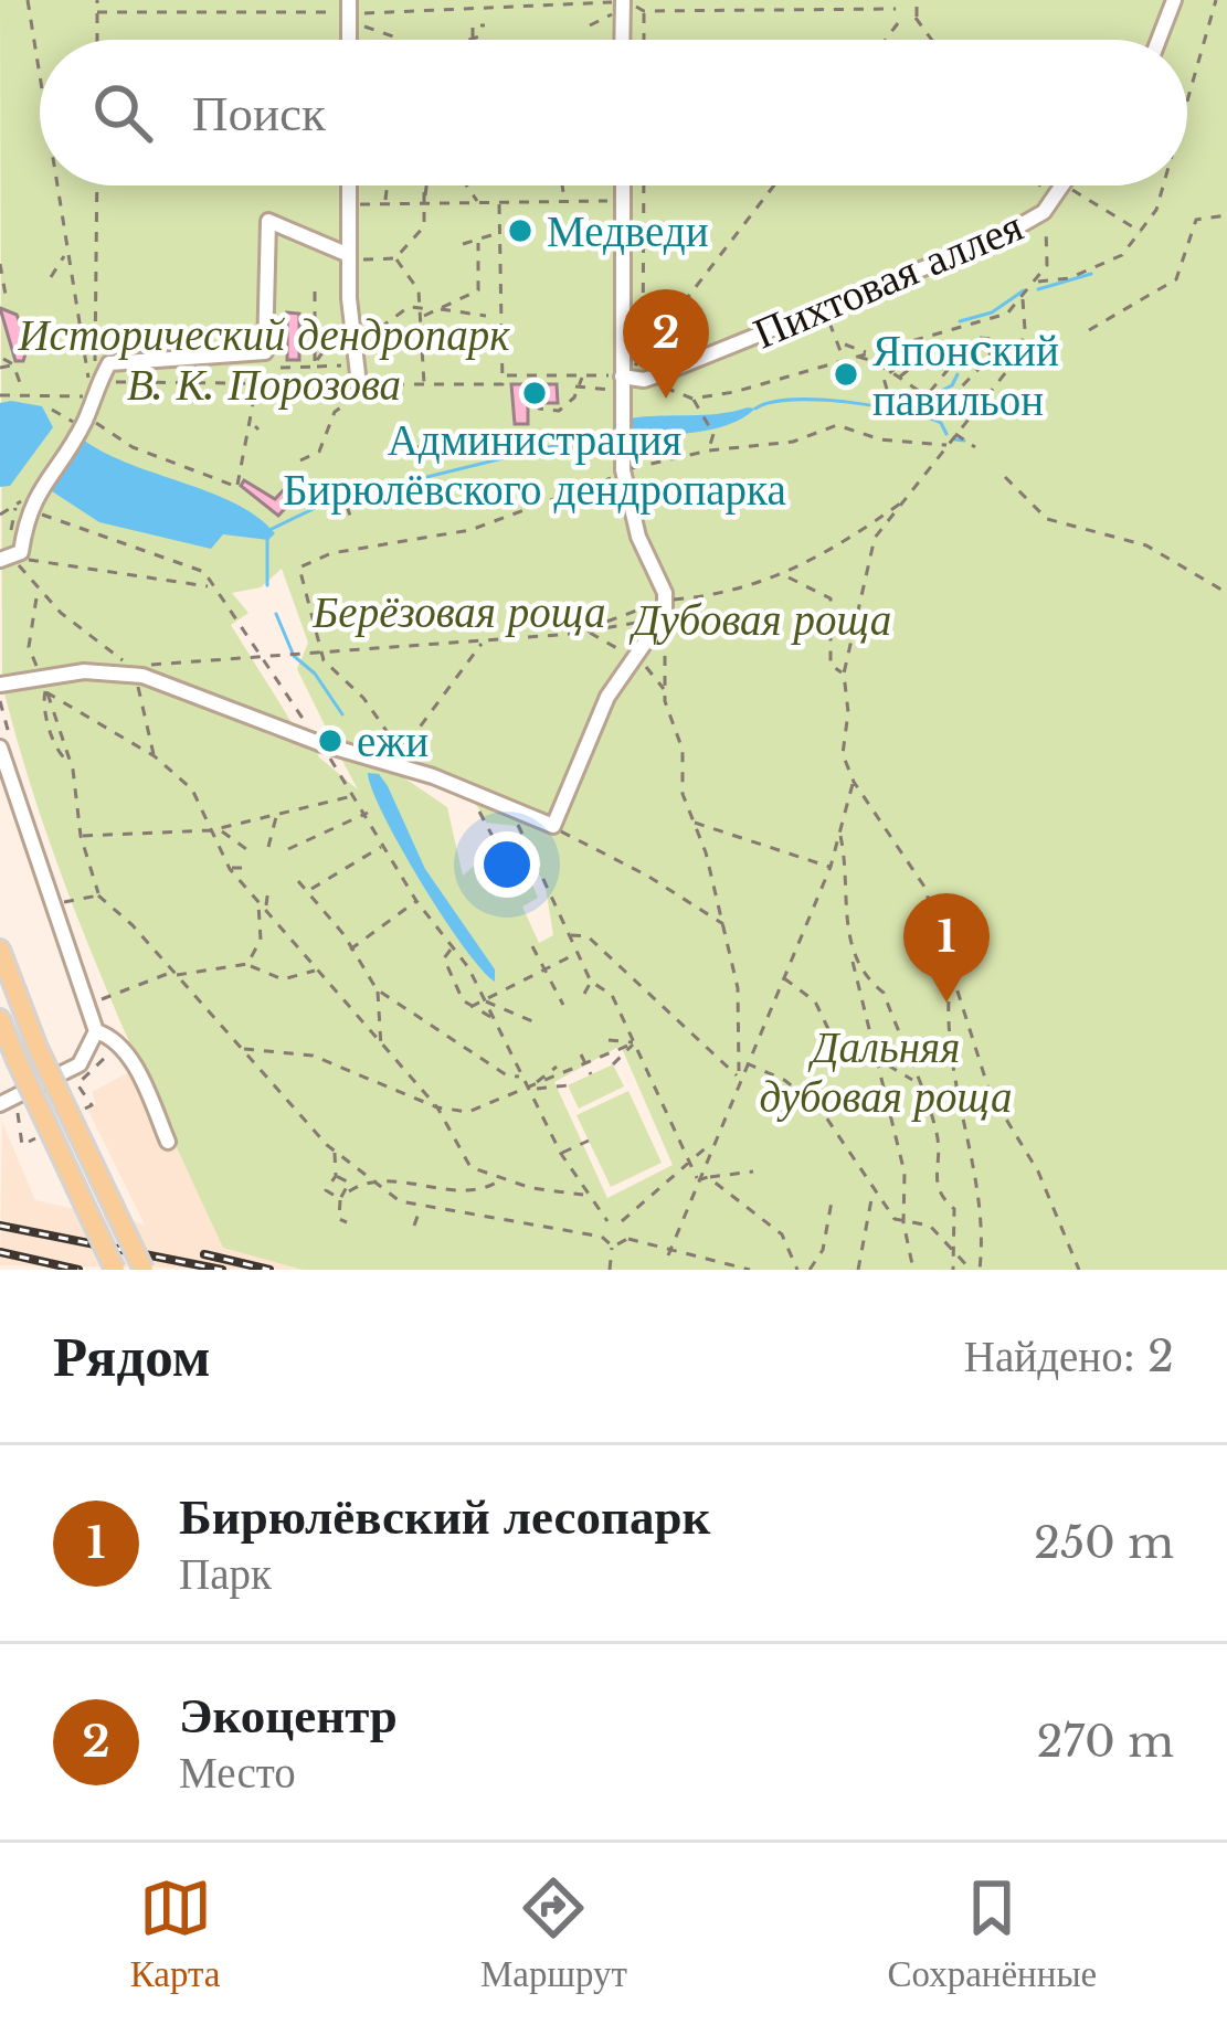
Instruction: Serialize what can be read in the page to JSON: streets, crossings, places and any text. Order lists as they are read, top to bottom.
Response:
{
  "streets": {
    "street": ["Пихтовая аллея"]
  },
  "parks": [
    "Исторический дендропарк В. К. Порозова",
    "Берёзовая роща",
    "Дубовая роща",
    "Дальняя дубовая роща"
  ],
  "places": [
    "Медведи",
    "Японcкий павильон",
    "Администрация Бирюлёвского дендропарка",
    "ежи"
  ],
  "page": {
    "search": "Поиск",
    "pins": ["2", "1"],
    "heading": ["Рядом", "Найдено: 2"],
    "list": [
      {
        "mark": "1",
        "name": "Бирюлёвский лесопарк",
        "note": "Парк",
        "value": "250 m"
      },
      {
        "mark": "2",
        "name": "Экоцентр",
        "note": "Место",
        "value": "270 m"
      }
    ],
    "nav": ["Карта", "Маршрут", "Сохранённые"]
  }
}
